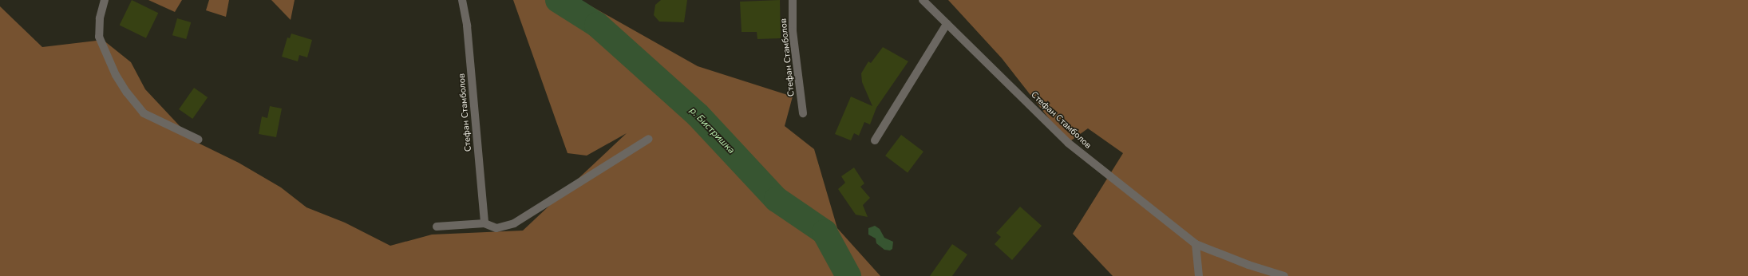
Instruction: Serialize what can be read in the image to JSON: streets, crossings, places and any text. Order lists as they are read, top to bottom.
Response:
{
  "streets": {
    "street": ["Стефан Стамболов"]
  },
  "water": ["р. Бистришка"]
}
